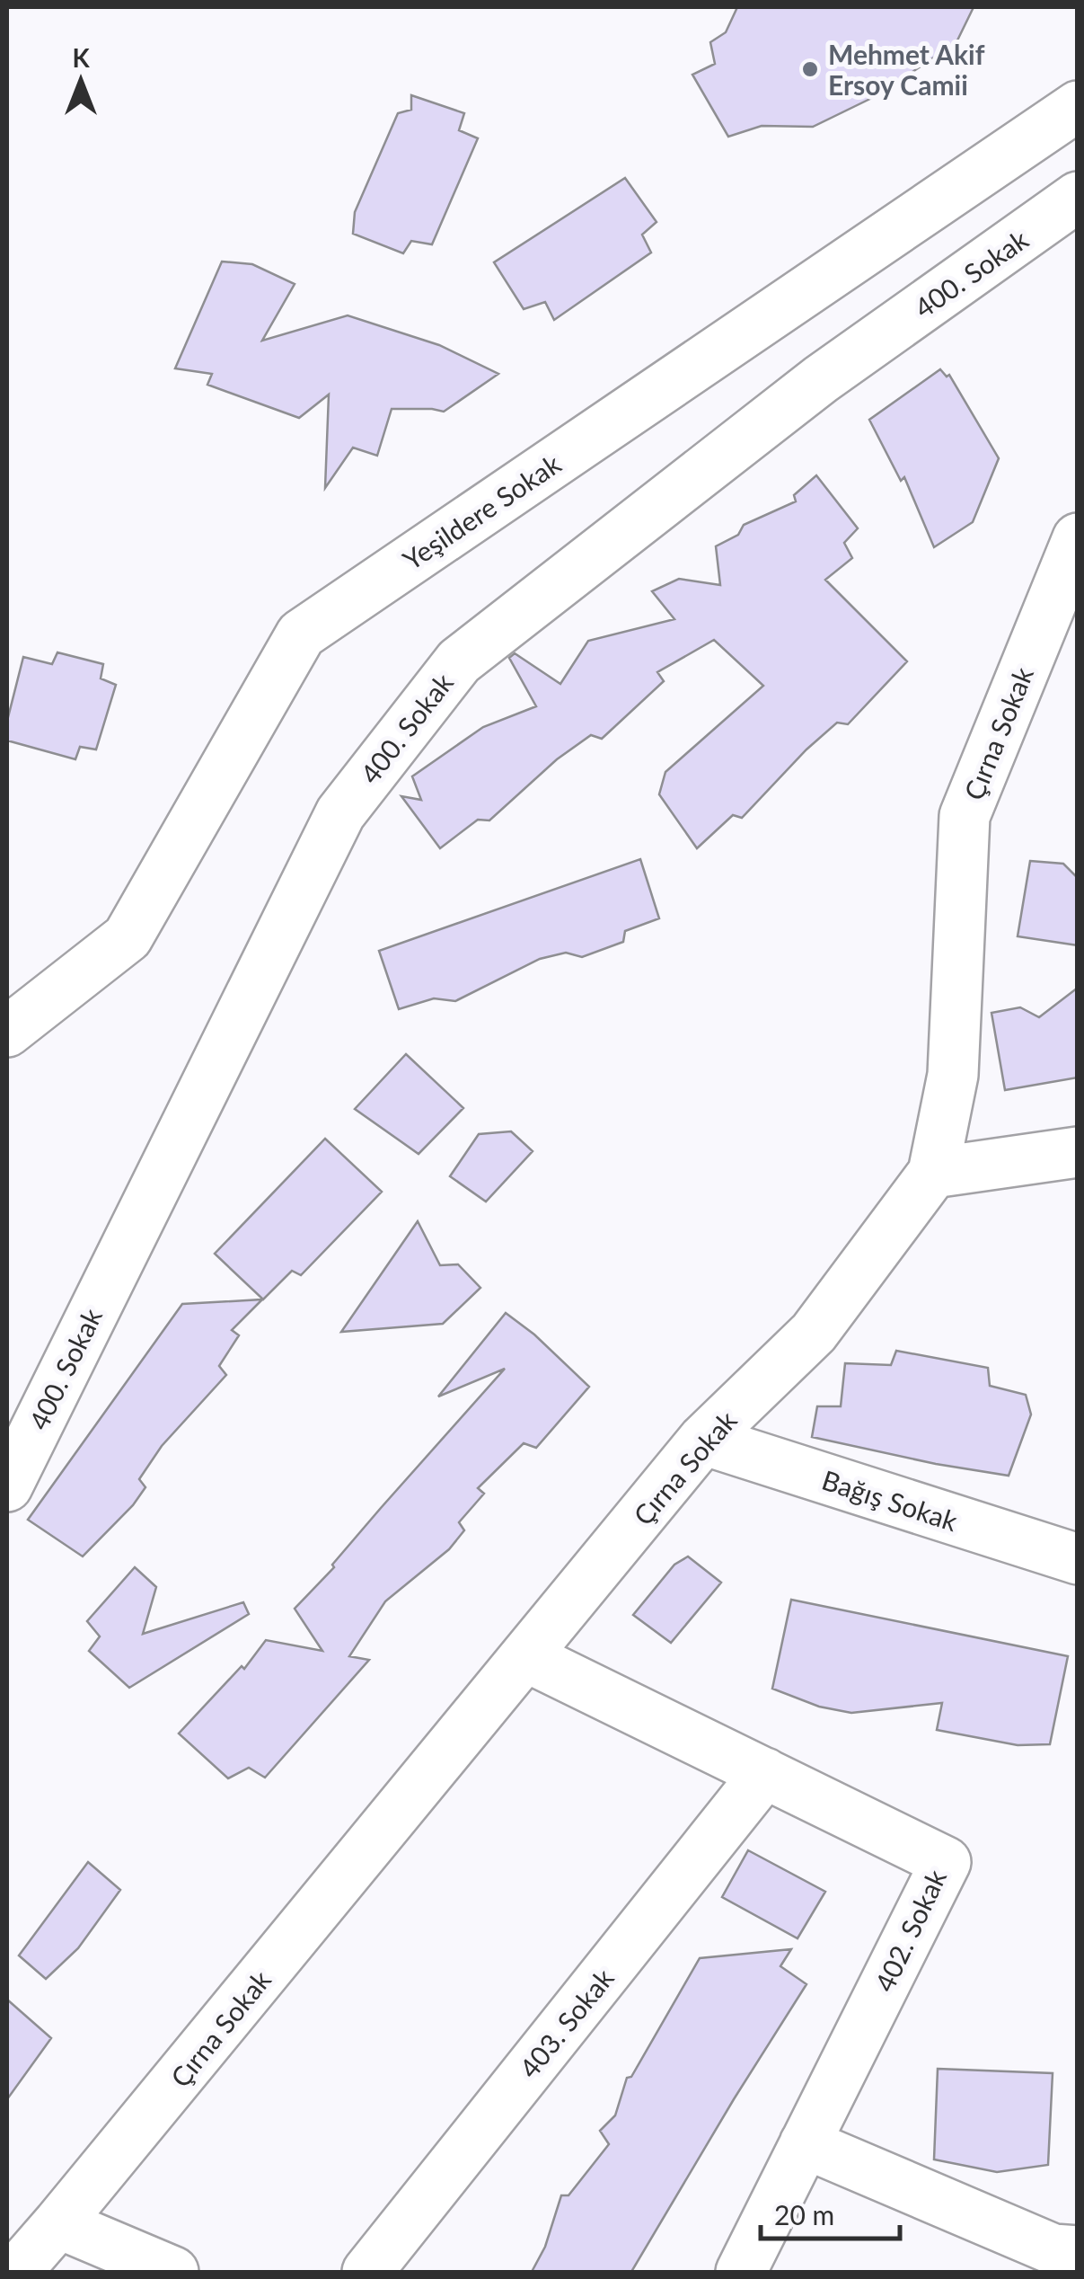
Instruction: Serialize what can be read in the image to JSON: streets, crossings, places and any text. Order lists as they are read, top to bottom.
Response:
{
  "streets": {
    "street": [
      "400. Sokak",
      "Yeşildere Sokak",
      "Çırna Sokak",
      "Bağış Sokak",
      "402. Sokak",
      "403. Sokak"
    ]
  },
  "crossings": [
    ["Çırna Sokak", "Bağış Sokak"],
    ["Çırna Sokak", "402. Sokak"],
    ["402. Sokak", "403. Sokak"]
  ],
  "places": ["Mehmet Akif Ersoy Camii"],
  "scale_bar": "20 m",
  "north": "top"
}
